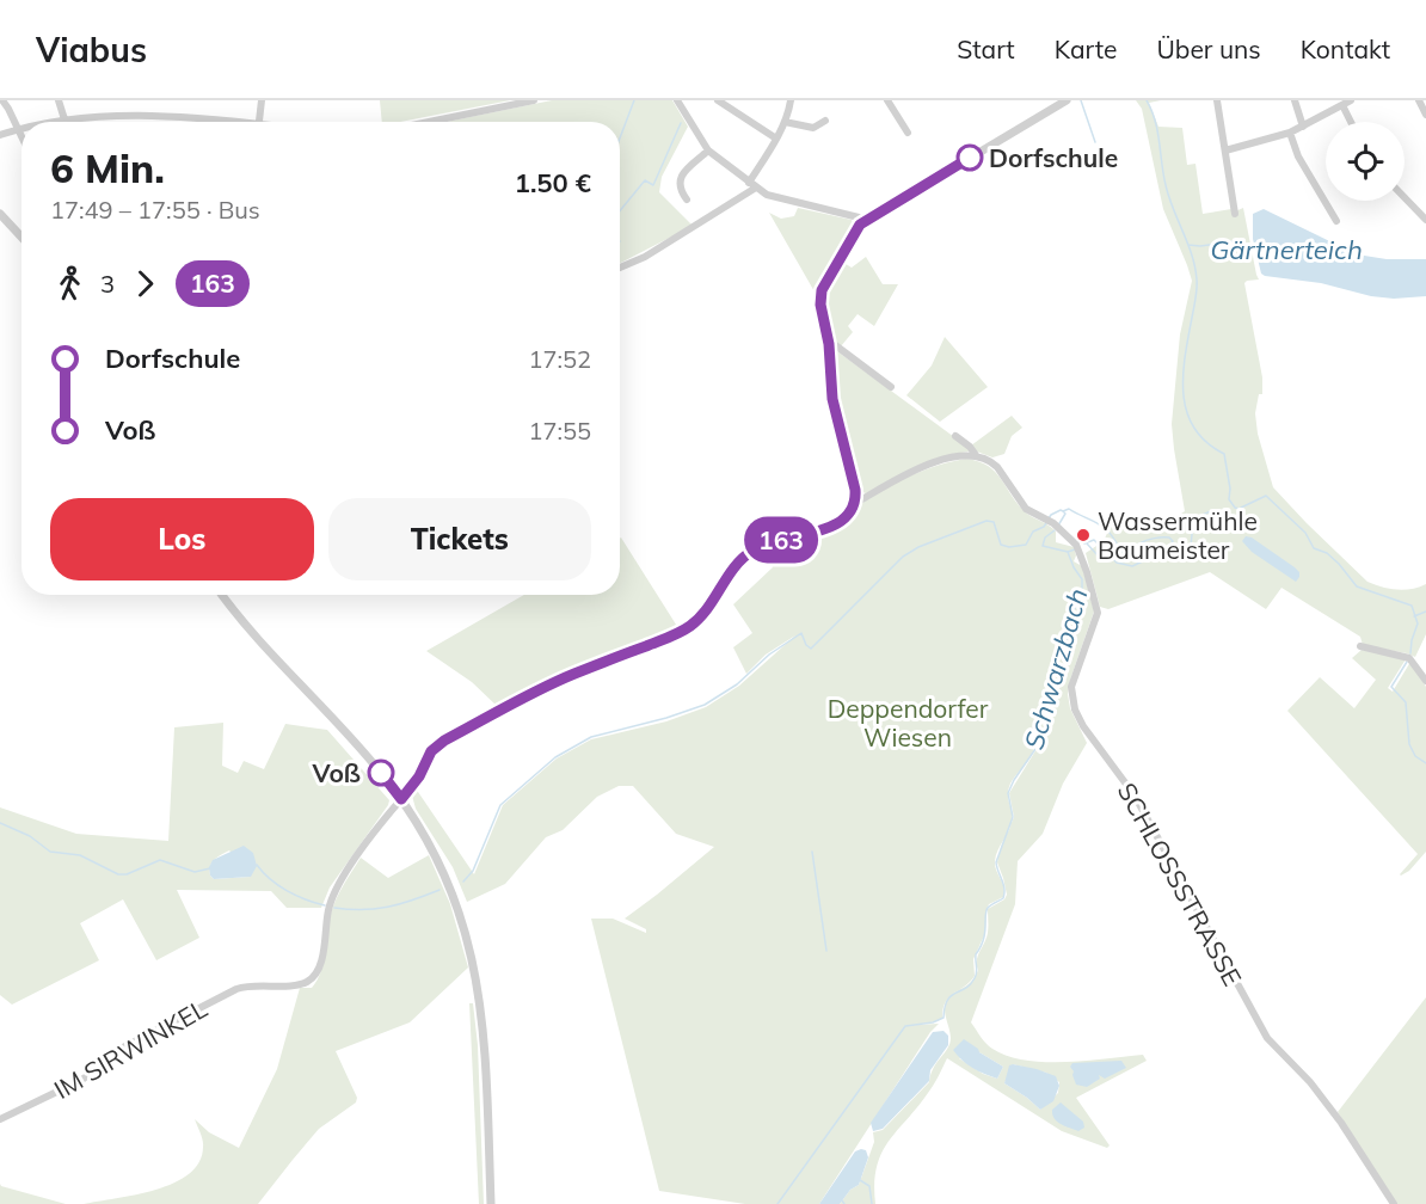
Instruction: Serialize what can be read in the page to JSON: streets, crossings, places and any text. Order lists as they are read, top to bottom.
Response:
{
  "streets": {
    "street": ["SCHLOSSSTRASSE", "IM SIRWINKEL"]
  },
  "water": ["Gärtnerteich", "Schwarzbach"],
  "parks": ["Deppendorfer Wiesen"],
  "places": ["Dorfschule", "Wassermühle Baumeister", "Voß"],
  "lines": ["bus line 163"],
  "page": {
    "header": "Viabus",
    "nav": [
      "Start",
      "Karte",
      "Über uns",
      "Kontakt"
    ],
    "on_map": "163",
    "heading": ["6 Min.", "17:49 – 17:55 · Bus", "1.50 €"],
    "legs": ["3", "163"],
    "list": [
      {
        "name": "Dorfschule",
        "value": "17:52"
      },
      {
        "name": "Voß",
        "value": "17:55"
      }
    ],
    "buttons": ["Los", "Tickets"]
  }
}
